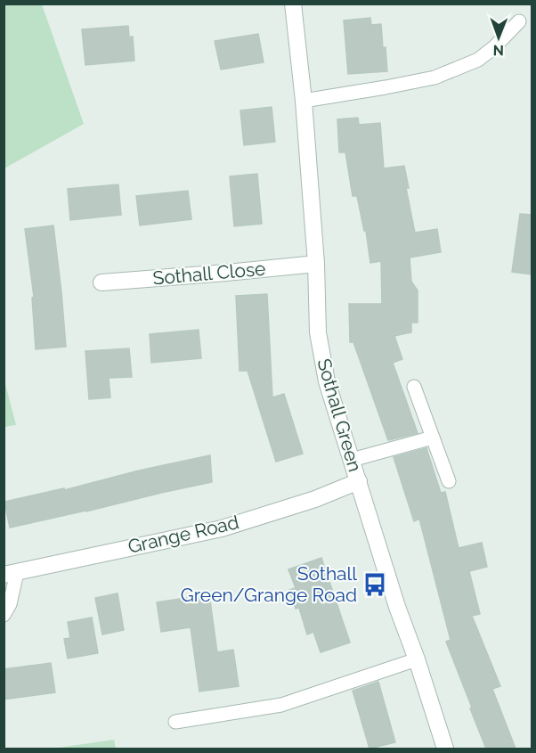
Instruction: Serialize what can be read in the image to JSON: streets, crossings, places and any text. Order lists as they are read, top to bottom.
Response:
{
  "streets": {
    "street": ["Sothall Close", "Sothall Green", "Grange Road"]
  },
  "crossings": [
    ["Sothall Close", "Sothall Green"],
    ["Sothall Green", "Grange Road"]
  ],
  "places": {
    "bus stop": ["Sothall Green/Grange Road"]
  },
  "north": "bottom"
}
